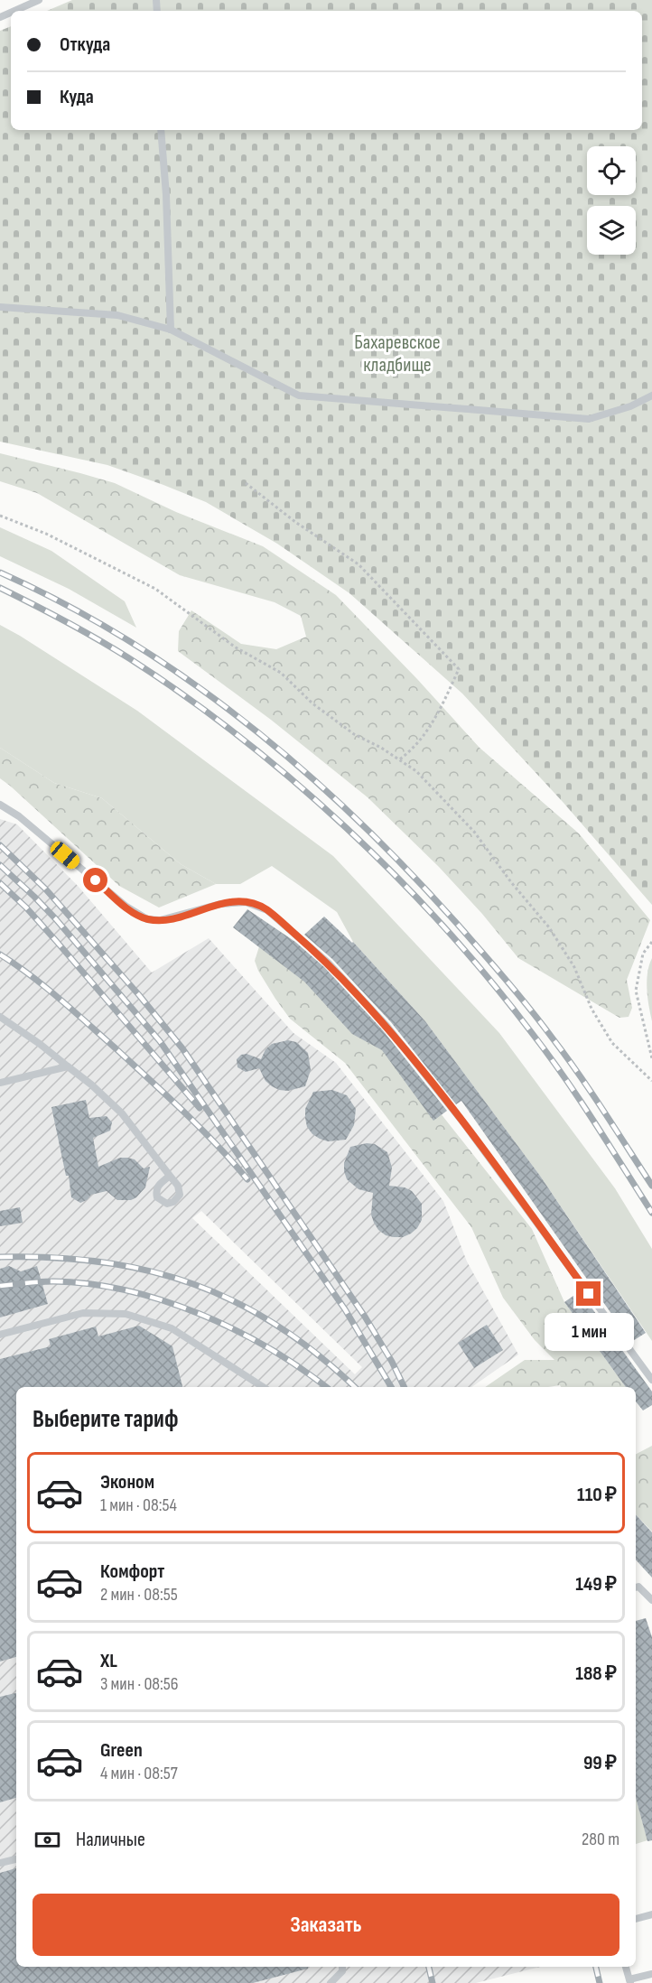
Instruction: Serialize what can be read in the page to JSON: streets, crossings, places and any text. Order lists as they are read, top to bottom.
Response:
{
  "parks": ["Бахаревское кладбище"],
  "page": {
    "banner": ["Откуда", "Куда"],
    "bubble": "1 мин",
    "heading": "Выберите тариф",
    "list": [
      {
        "name": "Эконом",
        "note": "1 мин · 08:54",
        "value": "110 ₽"
      },
      {
        "name": "Комфорт",
        "note": "2 мин · 08:55",
        "value": "149 ₽"
      },
      {
        "name": "XL",
        "note": "3 мин · 08:56",
        "value": "188 ₽"
      },
      {
        "name": "Green",
        "note": "4 мин · 08:57",
        "value": "99 ₽"
      }
    ],
    "pay": ["Наличные", "280 m"],
    "buttons": "Заказать"
  }
}
